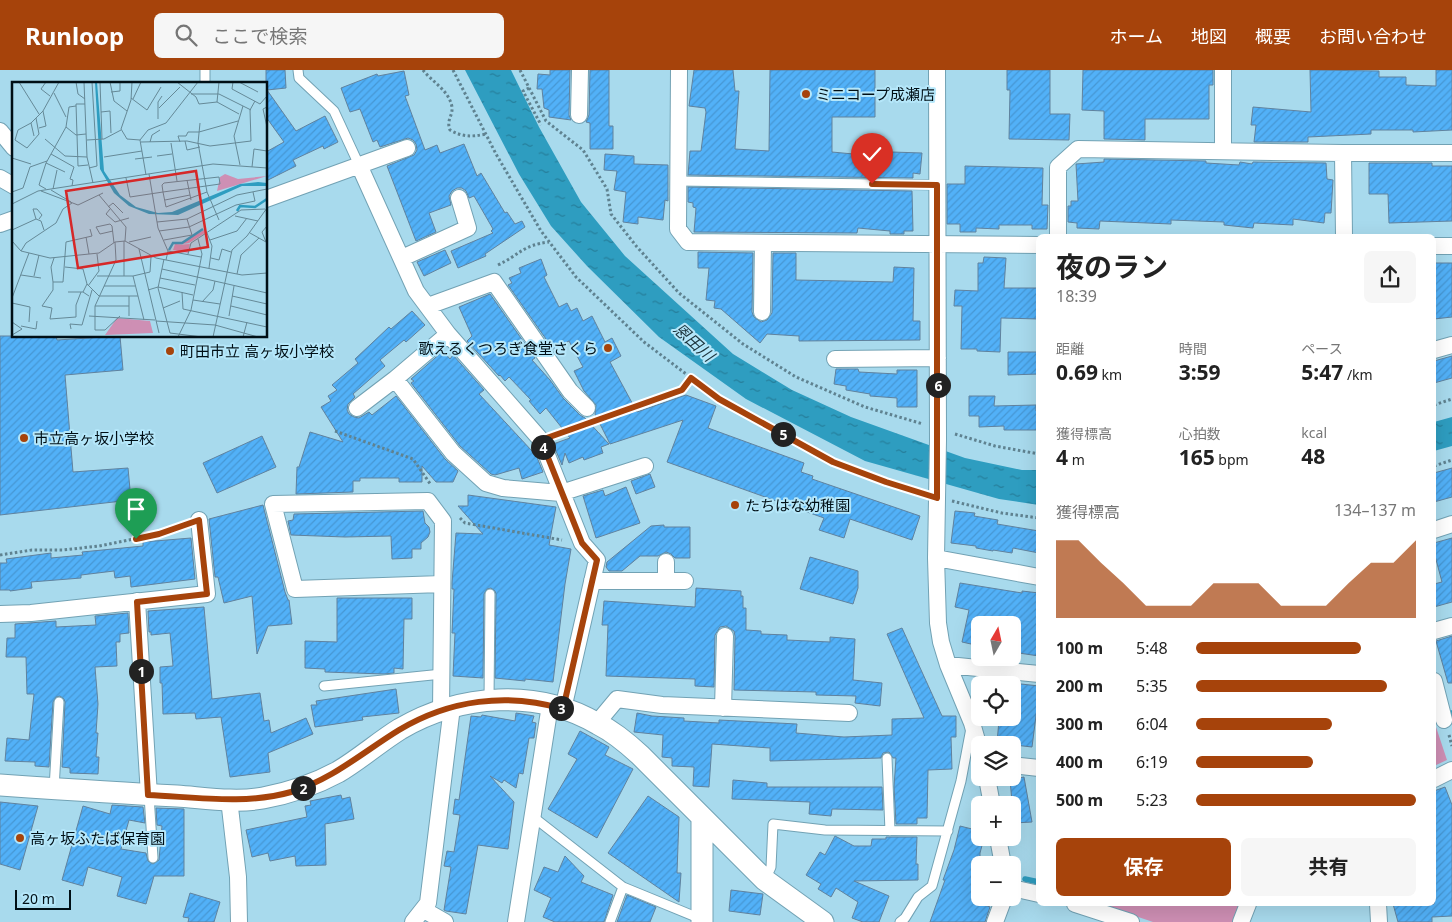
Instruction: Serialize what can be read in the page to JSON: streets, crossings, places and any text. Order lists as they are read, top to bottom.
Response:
{
  "water": ["恩田川"],
  "places": [
    "ミニコープ成瀬店",
    "歌えるくつろぎ食堂さくら",
    "町田市立 高ヶ坂小学校",
    "市立高ヶ坂小学校",
    "たちはな幼稚園",
    "高ヶ坂ふたば保育園"
  ],
  "scale_bar": "20 m",
  "north": "top",
  "page": {
    "header": "Runloop",
    "search": "ここで検索",
    "nav": [
      "ホーム",
      "地図",
      "概要",
      "お問い合わせ"
    ],
    "heading": ["夜のラン", "18:39"],
    "stats": [
      ["距離", "0.69 km"],
      ["時間", "3:59"],
      ["ペース", "5:47 /km"],
      ["獲得標高", "4 m"],
      ["心拍数", "165 bpm"],
      ["kcal", "48"]
    ],
    "pins": [
      "6",
      "5",
      "4",
      "1",
      "3",
      "2"
    ],
    "chart": ["獲得標高", "134–137 m"],
    "map_buttons": ["+", "−"],
    "list": [
      {
        "name": "100 m",
        "note": "5:48"
      },
      {
        "name": "200 m",
        "note": "5:35"
      },
      {
        "name": "300 m",
        "note": "6:04"
      },
      {
        "name": "400 m",
        "note": "6:19"
      },
      {
        "name": "500 m",
        "note": "5:23"
      }
    ],
    "buttons": ["保存", "共有"],
    "scale": "20 m"
  }
}
